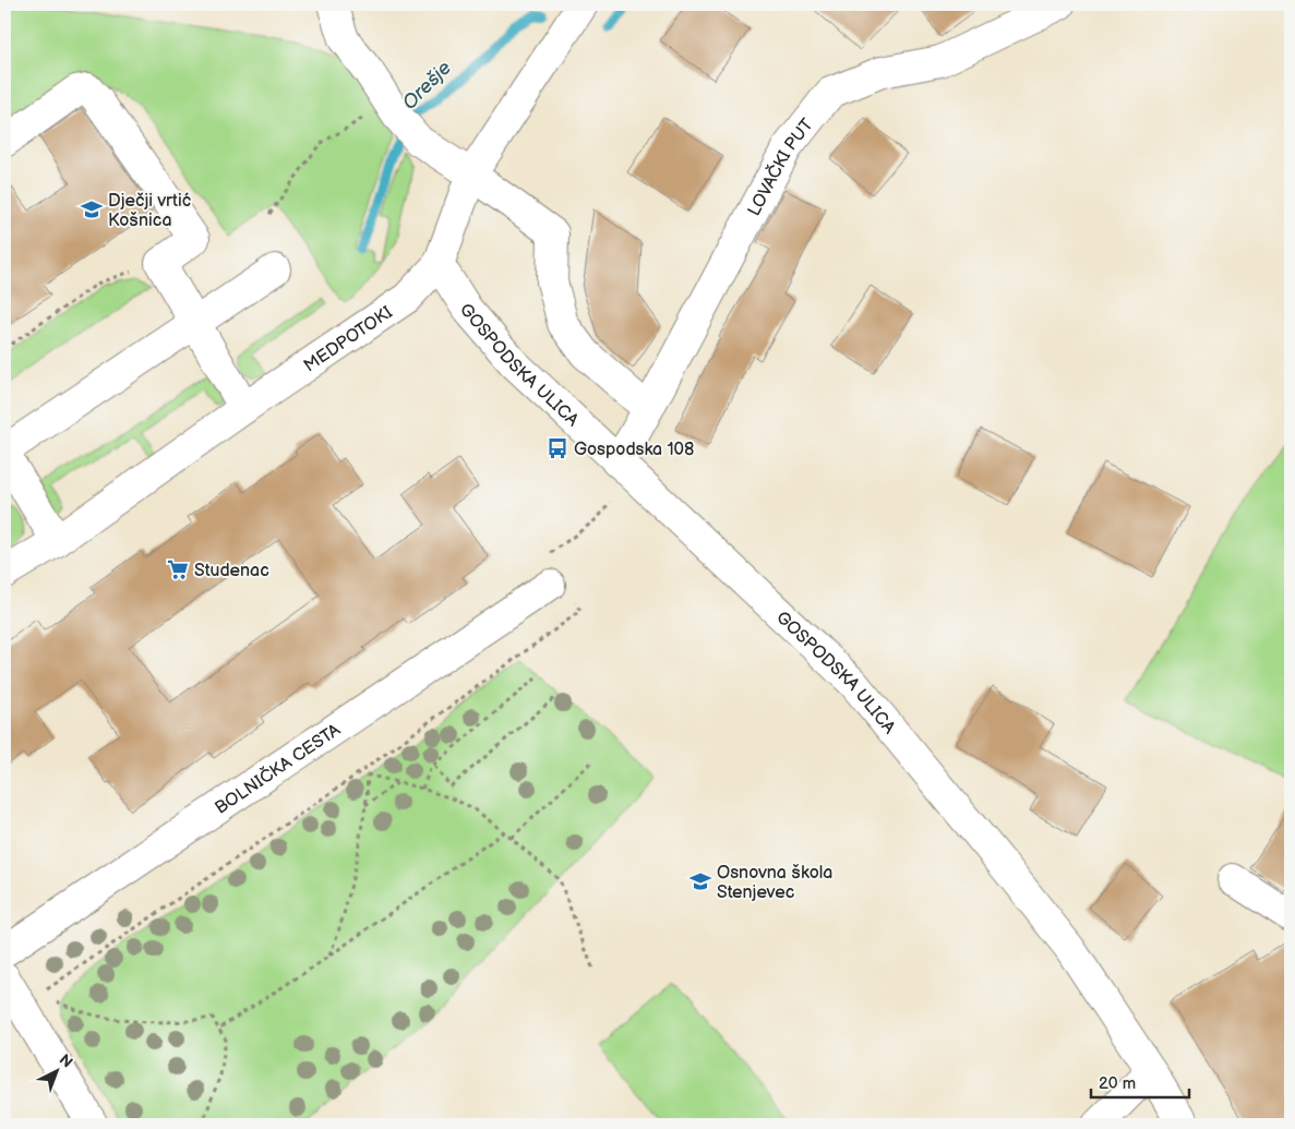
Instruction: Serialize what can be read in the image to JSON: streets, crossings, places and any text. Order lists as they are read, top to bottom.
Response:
{
  "streets": {
    "street": [
      "LOVAČKI PUT",
      "MEDPOTOKI",
      "GOSPODSKA ULICA",
      "BOLNIČKA CESTA"
    ]
  },
  "crossings": [
    ["LOVAČKI PUT", "GOSPODSKA ULICA"],
    ["MEDPOTOKI", "GOSPODSKA ULICA"]
  ],
  "water": ["Orešje"],
  "places": {
    "school or university": ["Dječji vrtić Košnica", "Osnovna škola Stenjevec"],
    "bus stop": ["Gospodska 108"],
    "supermarket": ["Studenac"]
  },
  "scale_bar": "20 m",
  "north": "top right"
}
